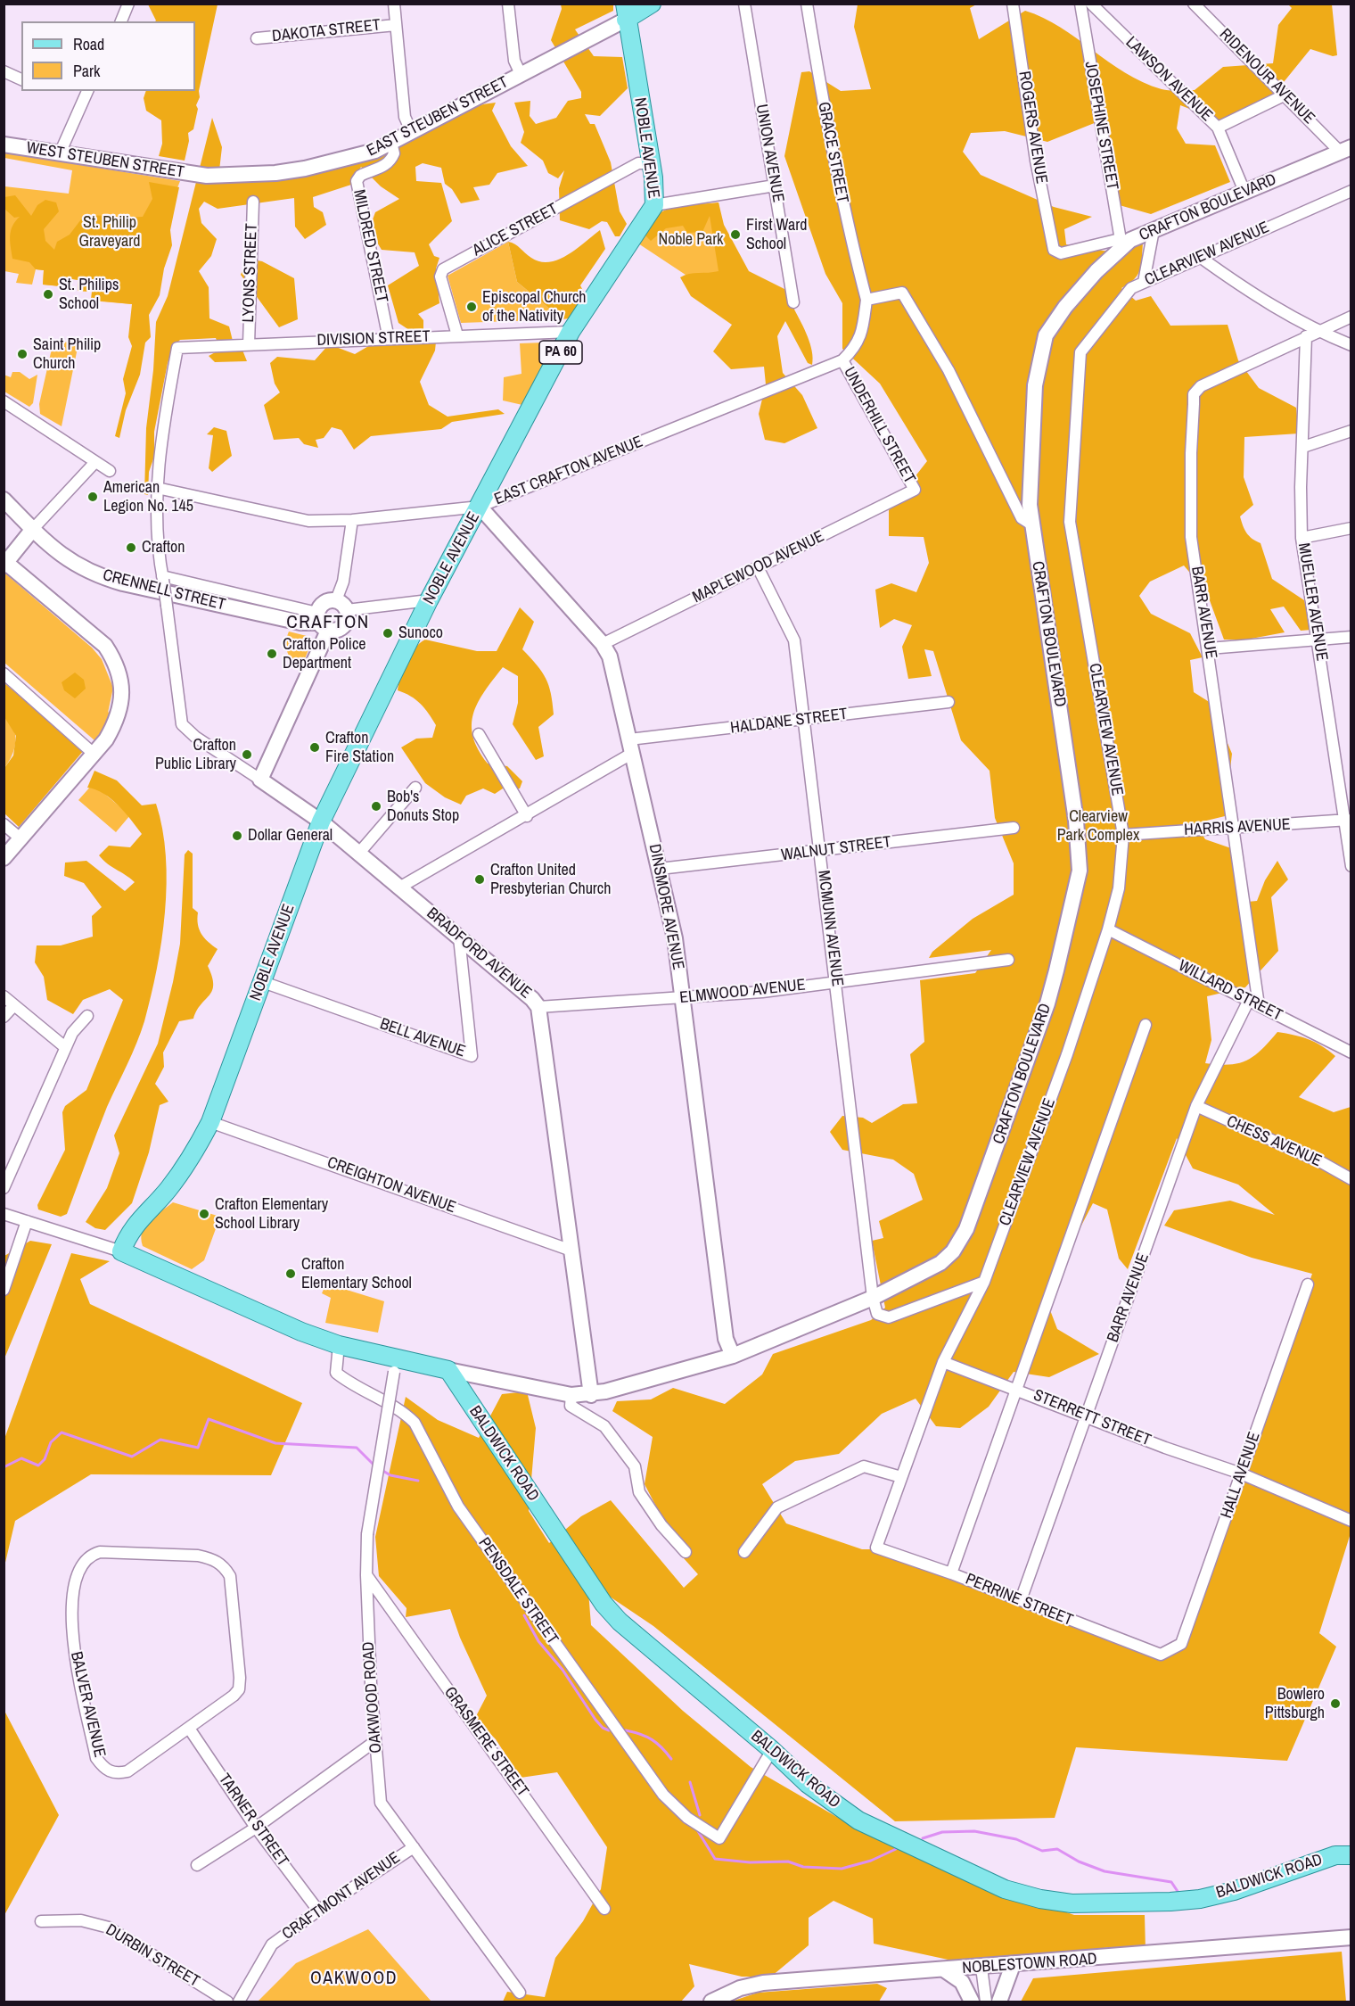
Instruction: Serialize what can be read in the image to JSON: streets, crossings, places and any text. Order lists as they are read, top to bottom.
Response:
{
  "streets": {
    "main road": [
      "EAST STEUBEN STREET",
      "NOBLE AVENUE",
      "WEST STEUBEN STREET",
      "CRAFTON BOULEVARD",
      "PA 60",
      "CRENNELL STREET",
      "DINSMORE AVENUE",
      "BRADFORD AVENUE",
      "BALDWICK ROAD",
      "NOBLESTOWN ROAD"
    ],
    "street": [
      "DAKOTA STREET",
      "RIDENOUR AVENUE",
      "LAWSON AVENUE",
      "JOSEPHINE STREET",
      "ROGERS AVENUE",
      "GRACE STREET",
      "UNION AVENUE",
      "ALICE STREET",
      "MILDRED STREET",
      "CLEARVIEW AVENUE",
      "LYONS STREET",
      "DIVISION STREET",
      "UNDERHILL STREET",
      "EAST CRAFTON AVENUE",
      "MAPLEWOOD AVENUE",
      "MUELLER AVENUE",
      "BARR AVENUE",
      "HALDANE STREET",
      "HARRIS AVENUE",
      "WALNUT STREET",
      "MCMUNN AVENUE",
      "WILLARD STREET",
      "ELMWOOD AVENUE",
      "BELL AVENUE",
      "CHESS AVENUE",
      "CREIGHTON AVENUE",
      "STERRETT STREET",
      "HALL AVENUE",
      "PENSDALE STREET",
      "PERRINE STREET",
      "OAKWOOD ROAD",
      "BALVER AVENUE",
      "GRASMERE STREET",
      "TARNER STREET",
      "CRAFTMONT AVENUE",
      "DURBIN STREET"
    ]
  },
  "crossings": [
    ["RIDENOUR AVENUE", "CRAFTON BOULEVARD"],
    ["LAWSON AVENUE", "CRAFTON BOULEVARD"],
    ["EAST STEUBEN STREET", "NOBLE AVENUE"],
    ["EAST STEUBEN STREET", "WEST STEUBEN STREET"],
    ["EAST STEUBEN STREET", "MILDRED STREET"],
    ["JOSEPHINE STREET", "ROGERS AVENUE"],
    ["JOSEPHINE STREET", "CRAFTON BOULEVARD"],
    ["ROGERS AVENUE", "CRAFTON BOULEVARD"],
    ["NOBLE AVENUE", "ALICE STREET"],
    ["NOBLE AVENUE", "DIVISION STREET"],
    ["NOBLE AVENUE", "EAST CRAFTON AVENUE"],
    ["NOBLE AVENUE", "DINSMORE AVENUE"],
    ["NOBLE AVENUE", "BRADFORD AVENUE"],
    ["NOBLE AVENUE", "BELL AVENUE"],
    ["NOBLE AVENUE", "CREIGHTON AVENUE"],
    ["CRAFTON BOULEVARD", "DINSMORE AVENUE"],
    ["CRAFTON BOULEVARD", "MCMUNN AVENUE"],
    ["CRAFTON BOULEVARD", "BRADFORD AVENUE"],
    ["CRAFTON BOULEVARD", "BALDWICK ROAD"],
    ["ALICE STREET", "DIVISION STREET"],
    ["MILDRED STREET", "DIVISION STREET"],
    ["CLEARVIEW AVENUE", "HARRIS AVENUE"],
    ["CLEARVIEW AVENUE", "WILLARD STREET"],
    ["CLEARVIEW AVENUE", "STERRETT STREET"],
    ["CLEARVIEW AVENUE", "PERRINE STREET"],
    ["LYONS STREET", "DIVISION STREET"],
    ["DIVISION STREET", "EAST CRAFTON AVENUE"],
    ["UNDERHILL STREET", "EAST CRAFTON AVENUE"],
    ["UNDERHILL STREET", "MAPLEWOOD AVENUE"],
    ["EAST CRAFTON AVENUE", "DINSMORE AVENUE"],
    ["MAPLEWOOD AVENUE", "DINSMORE AVENUE"],
    ["MAPLEWOOD AVENUE", "MCMUNN AVENUE"],
    ["MUELLER AVENUE", "BARR AVENUE"],
    ["MUELLER AVENUE", "HARRIS AVENUE"],
    ["BARR AVENUE", "HARRIS AVENUE"],
    ["BARR AVENUE", "WILLARD STREET"],
    ["BARR AVENUE", "CHESS AVENUE"],
    ["BARR AVENUE", "STERRETT STREET"],
    ["BARR AVENUE", "PERRINE STREET"],
    ["HALDANE STREET", "DINSMORE AVENUE"],
    ["HALDANE STREET", "MCMUNN AVENUE"],
    ["HALDANE STREET", "BRADFORD AVENUE"],
    ["WALNUT STREET", "DINSMORE AVENUE"],
    ["WALNUT STREET", "MCMUNN AVENUE"],
    ["DINSMORE AVENUE", "ELMWOOD AVENUE"],
    ["MCMUNN AVENUE", "ELMWOOD AVENUE"],
    ["BRADFORD AVENUE", "ELMWOOD AVENUE"],
    ["BRADFORD AVENUE", "BELL AVENUE"],
    ["BRADFORD AVENUE", "CREIGHTON AVENUE"],
    ["STERRETT STREET", "HALL AVENUE"],
    ["BALDWICK ROAD", "PENSDALE STREET"],
    ["HALL AVENUE", "PERRINE STREET"],
    ["OAKWOOD ROAD", "GRASMERE STREET"],
    ["OAKWOOD ROAD", "CRAFTMONT AVENUE"],
    ["BALVER AVENUE", "TARNER STREET"],
    ["TARNER STREET", "CRAFTMONT AVENUE"]
  ],
  "districts": ["CRAFTON", "OAKWOOD"],
  "parks": ["St. Philip Graveyard", "Noble Park", "Clearview Park Complex"],
  "places": [
    "First Ward School",
    "St. Philips School",
    "Episcopal Church of the Nativity",
    "Saint Philip Church",
    "American Legion No. 145",
    "Crafton",
    "Sunoco",
    "Crafton Police Department",
    "Crafton Fire Station",
    "Crafton Public Library",
    "Bob's Donuts Stop",
    "Dollar General",
    "Crafton United Presbyterian Church",
    "Crafton Elementary School Library",
    "Crafton Elementary School",
    "Bowlero Pittsburgh"
  ],
  "legend": ["Road", "Park"]
}
